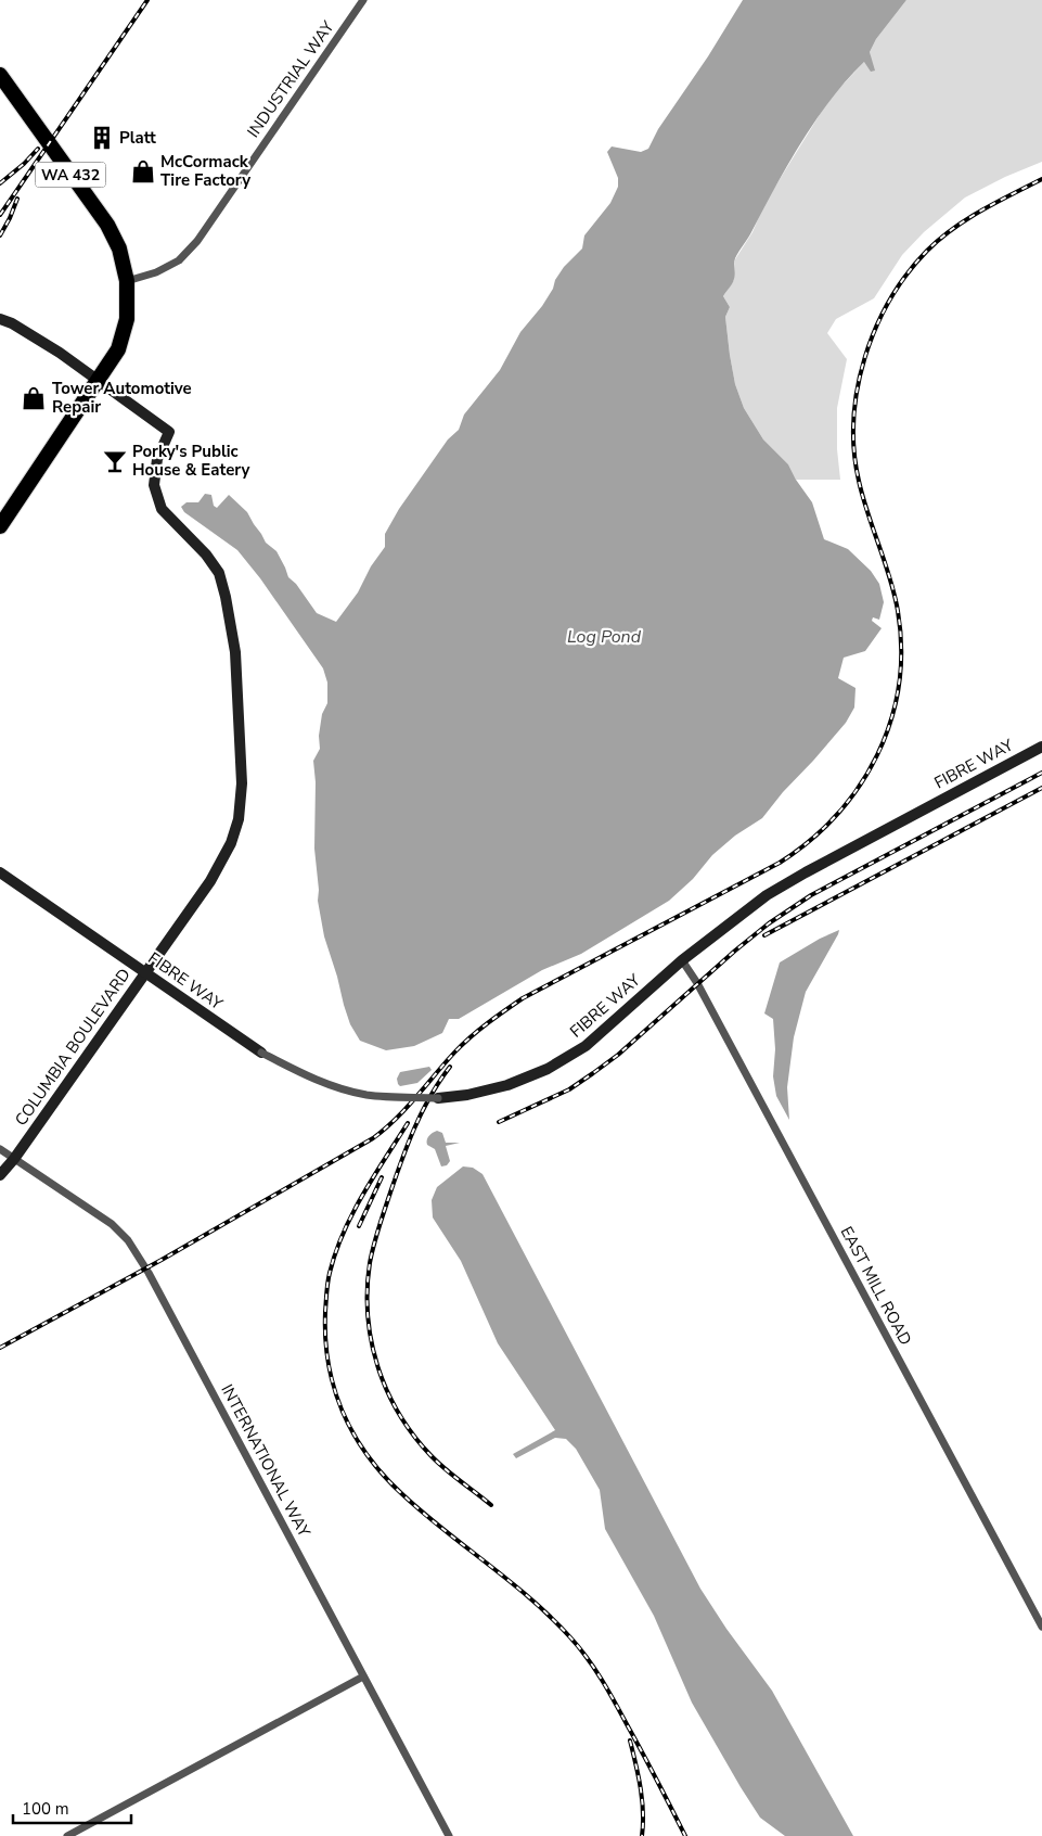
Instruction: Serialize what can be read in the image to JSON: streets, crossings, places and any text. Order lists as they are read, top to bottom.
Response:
{
  "streets": {
    "highway": ["WA 432"],
    "street": [
      "INDUSTRIAL WAY",
      "FIBRE WAY",
      "COLUMBIA BOULEVARD",
      "EAST MILL ROAD",
      "INTERNATIONAL WAY"
    ]
  },
  "crossings": [
    ["INDUSTRIAL WAY", "WA 432"],
    ["WA 432", "COLUMBIA BOULEVARD"],
    ["FIBRE WAY", "COLUMBIA BOULEVARD"],
    ["FIBRE WAY", "EAST MILL ROAD"],
    ["COLUMBIA BOULEVARD", "INTERNATIONAL WAY"]
  ],
  "water": ["Log Pond"],
  "places": {
    "building": ["Platt"],
    "shop": ["McCormack Tire Factory", "Tower Automotive Repair"],
    "bar": ["Porky's Public House & Eatery"]
  },
  "scale_bar": "100 m"
}
